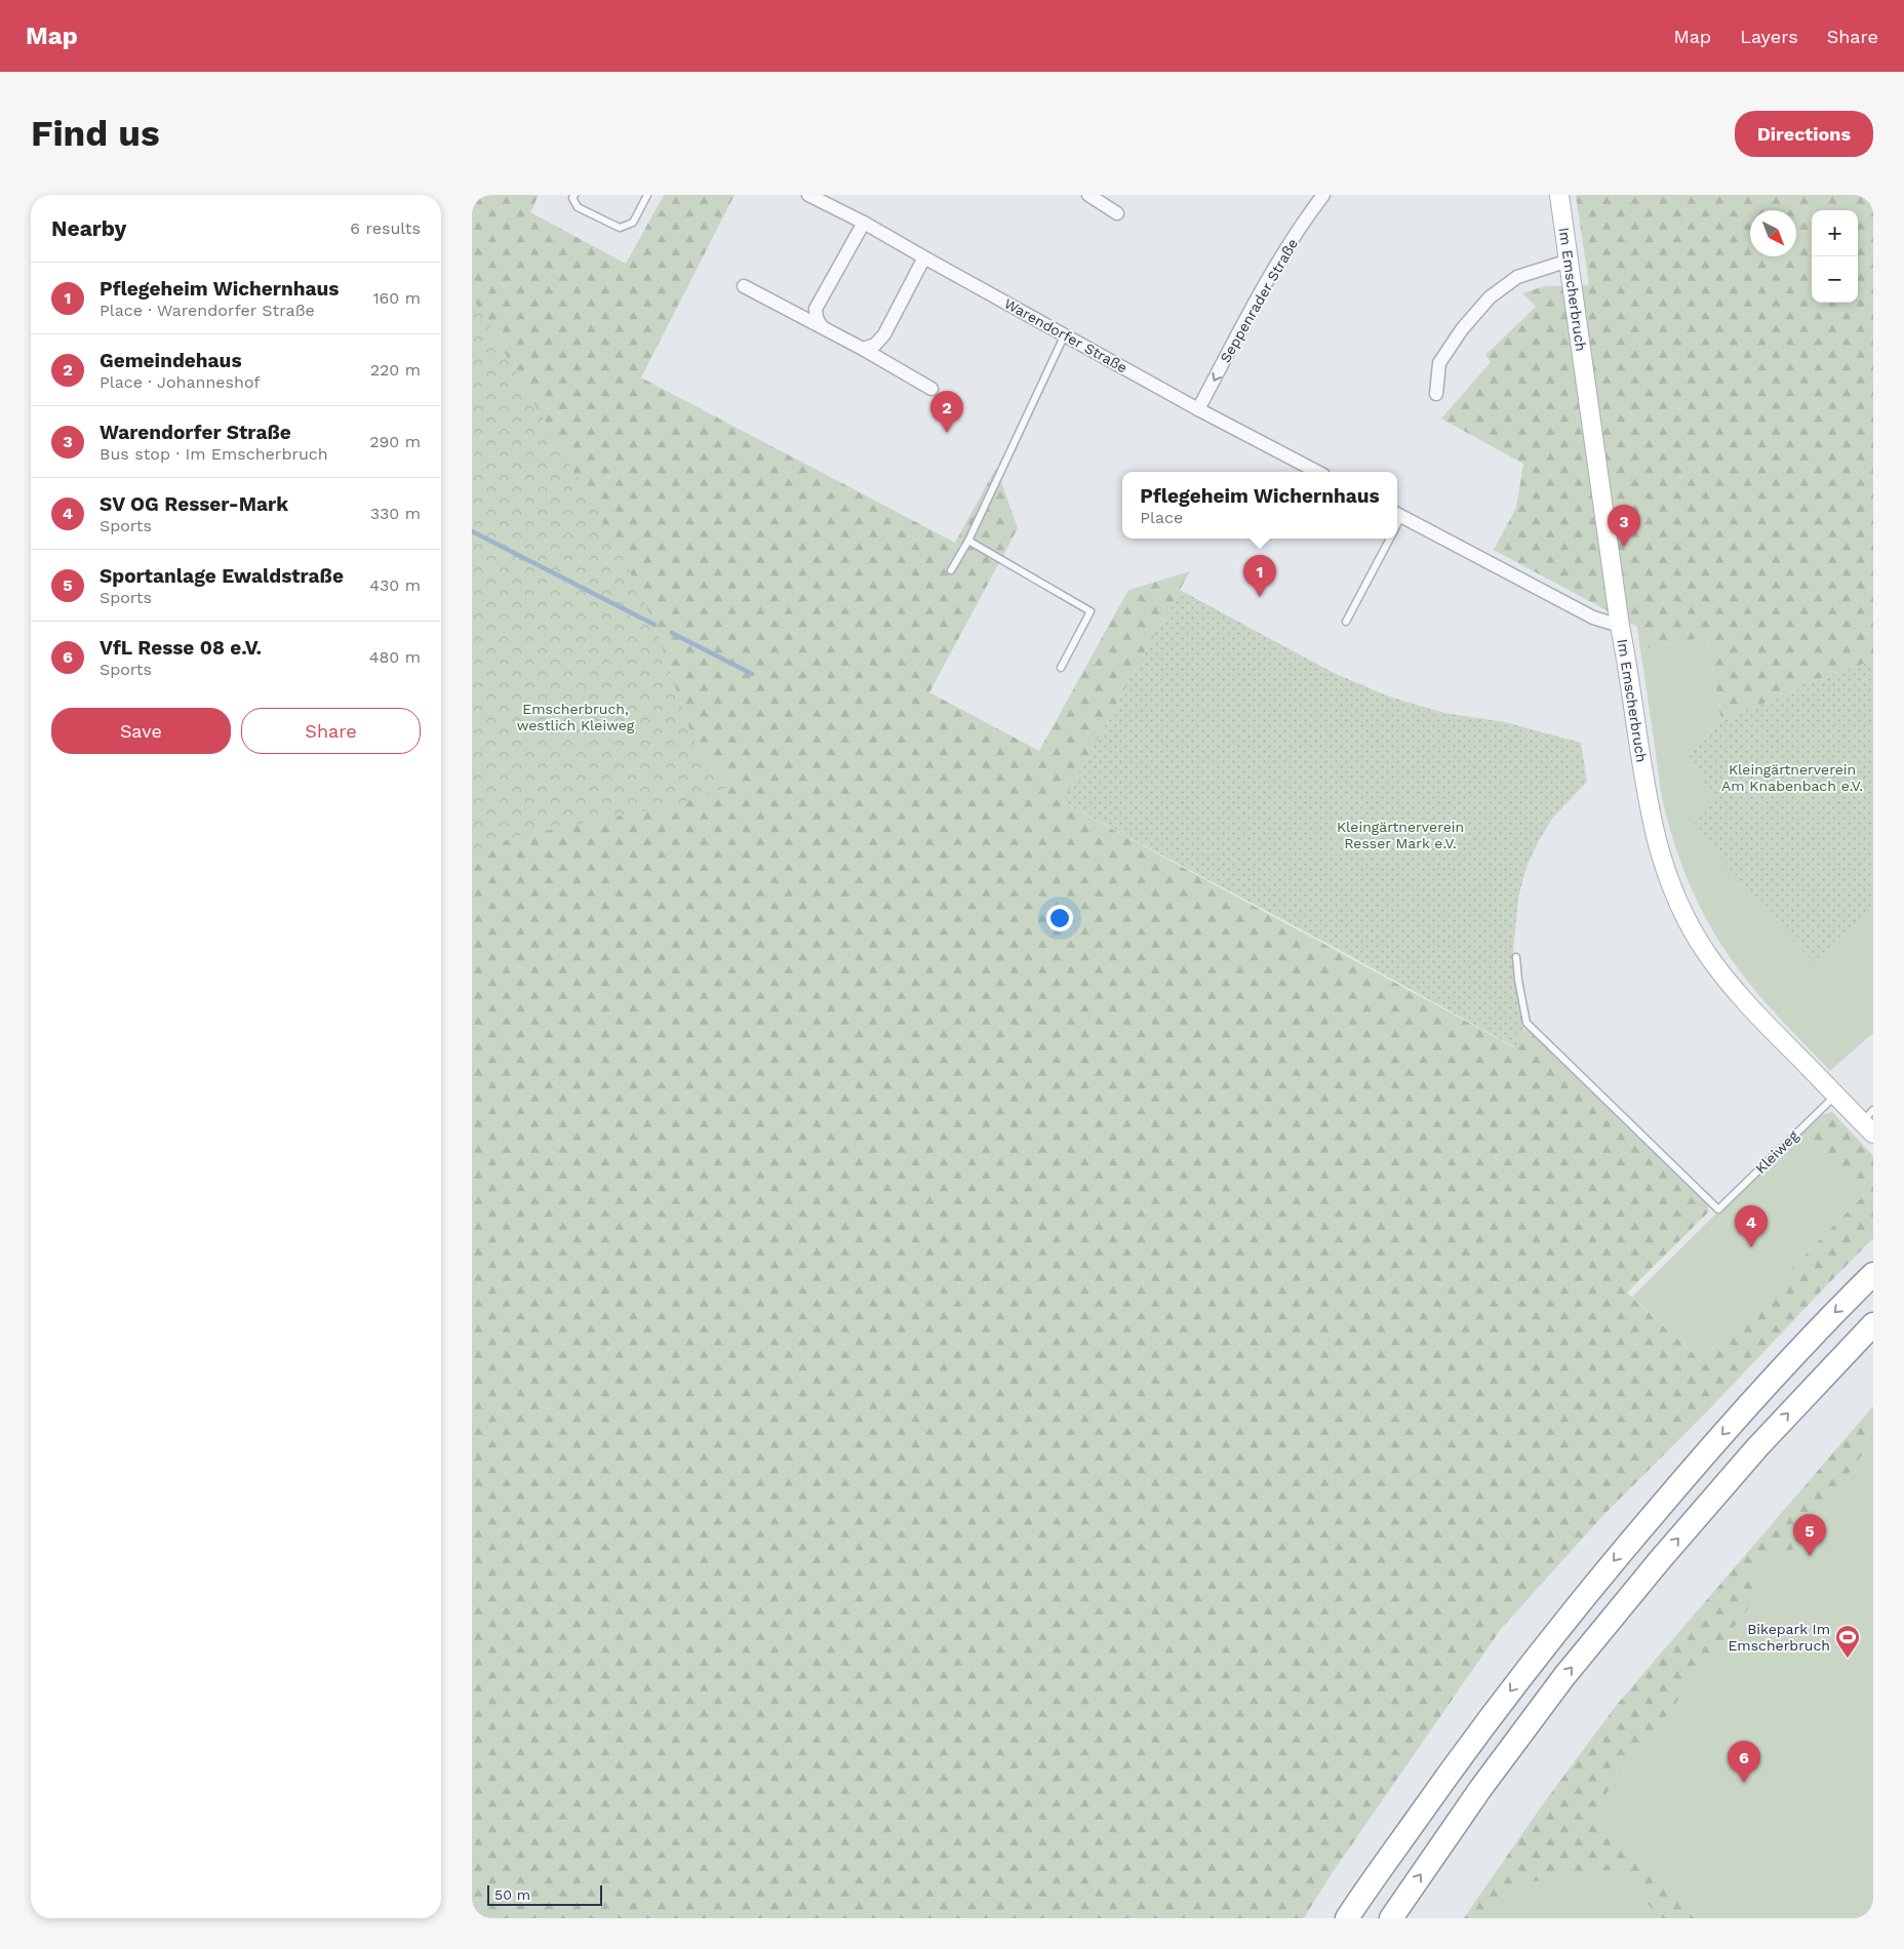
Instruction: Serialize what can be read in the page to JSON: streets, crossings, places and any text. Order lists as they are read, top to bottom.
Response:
{
  "streets": {
    "street": ["Im Emscherbruch", "Seppenrader Straße", "Warendorfer Straße"],
    "lane": ["Kleiweg"]
  },
  "crossings": [
    ["Im Emscherbruch", "Kleiweg"],
    ["Seppenrader Straße", "Warendorfer Straße"]
  ],
  "one_way": ["Seppenrader Straße"],
  "parks": ["Emscherbruch, westlich Kleiweg", "Kleingärtnerverein Am Knabenbach e.V.", "Kleingärtnerverein Resser Mark e.V."],
  "places": {
    "sports": ["Bikepark Im Emscherbruch"]
  },
  "scale_bar": "50 m",
  "north": "bottom right",
  "page": {
    "header": "Map",
    "nav": ["Map", "Layers", "Share"],
    "buttons": [
      "Directions",
      ["Save", "Share"]
    ],
    "title": "Find us",
    "heading": ["Nearby", "6 results"],
    "map_buttons": ["+", "−"],
    "list": [
      {
        "mark": "1",
        "name": "Pflegeheim Wichernhaus",
        "note": "Place · Warendorfer Straße",
        "value": "160 m"
      },
      {
        "mark": "2",
        "name": "Gemeindehaus",
        "note": "Place · Johanneshof",
        "value": "220 m"
      },
      {
        "mark": "3",
        "name": "Warendorfer Straße",
        "note": "Bus stop · Im Emscherbruch",
        "value": "290 m"
      },
      {
        "mark": "4",
        "name": "SV OG Resser-Mark",
        "note": "Sports",
        "value": "330 m"
      },
      {
        "mark": "5",
        "name": "Sportanlage Ewaldstraße",
        "note": "Sports",
        "value": "430 m"
      },
      {
        "mark": "6",
        "name": "VfL Resse 08 e.V.",
        "note": "Sports",
        "value": "480 m"
      }
    ],
    "pins": [
      "2",
      "3",
      "1",
      "4",
      "5",
      "6"
    ],
    "popup": ["Pflegeheim Wichernhaus", "Place"],
    "scale": "50 m"
  }
}
